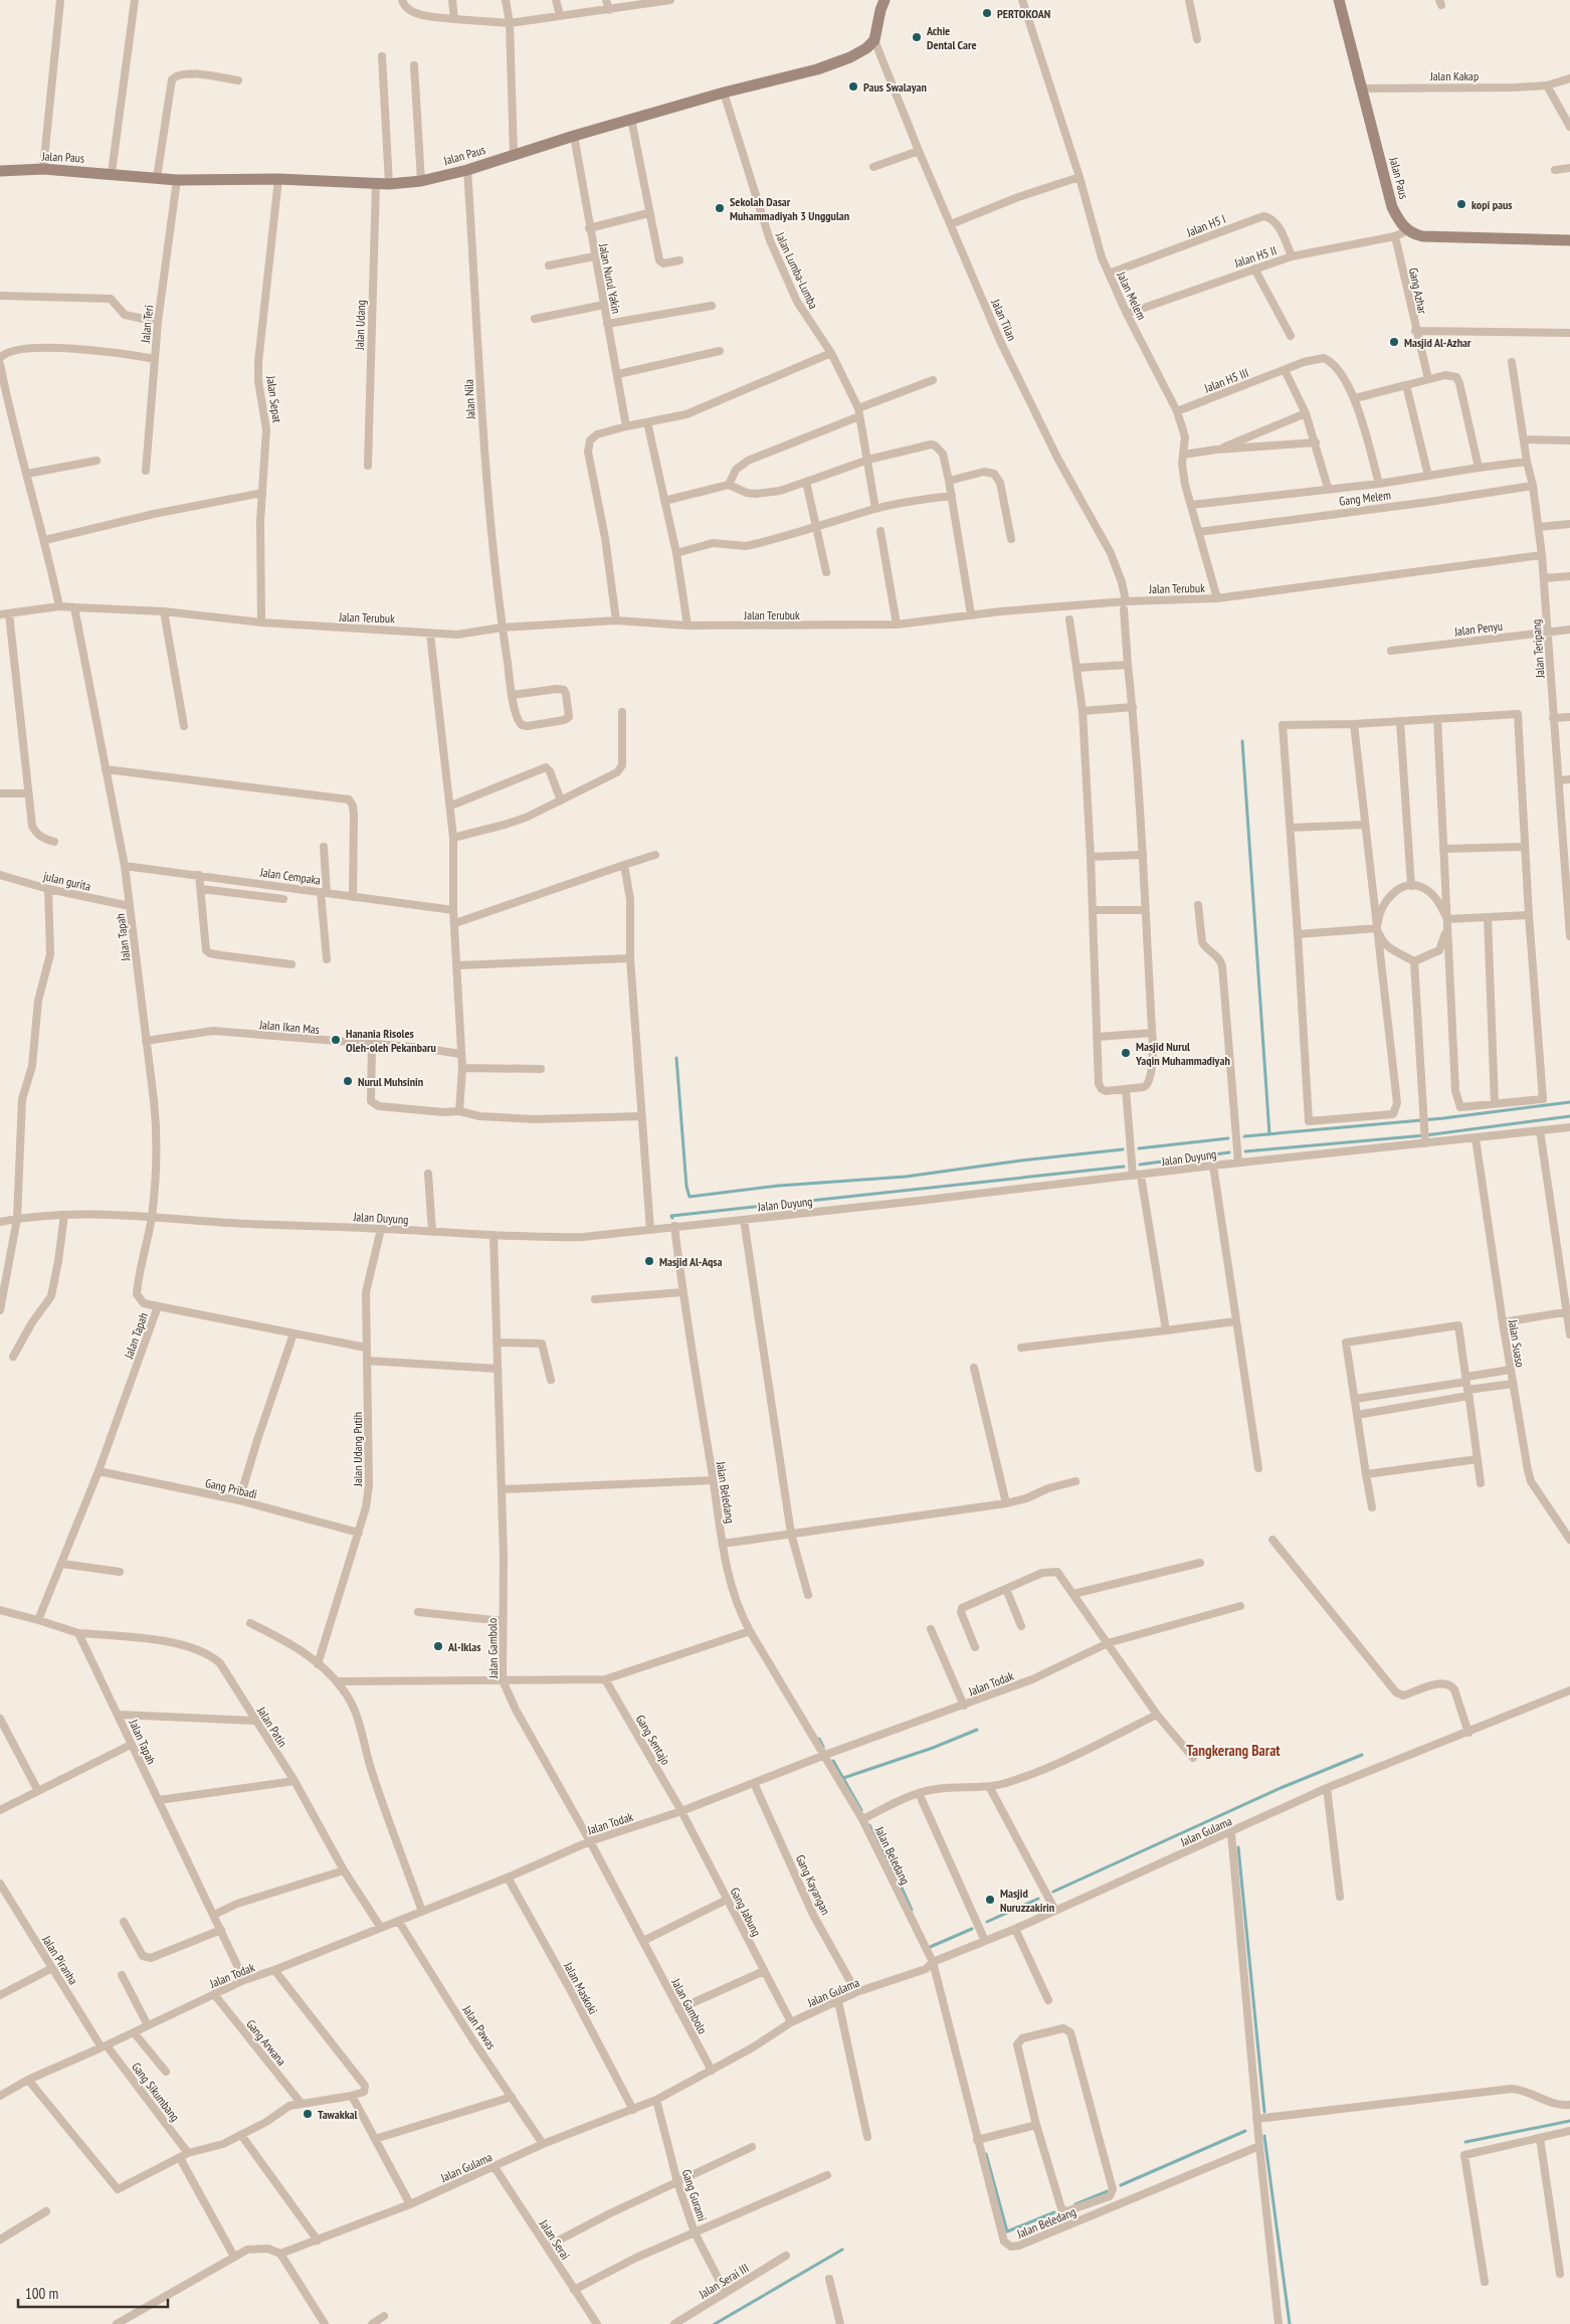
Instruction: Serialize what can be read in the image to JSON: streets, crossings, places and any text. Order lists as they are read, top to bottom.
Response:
{
  "streets": {
    "main road": ["Jalan Paus"],
    "street": [
      "Jalan Kakap",
      "Jalan H5 I",
      "Jalan H5 II",
      "Jalan Lumba-Lumba",
      "Jalan Nurul Yakin",
      "Gang Azhar",
      "Jalan Melem",
      "Jalan Tilan",
      "Jalan Teri",
      "Jalan Udang",
      "Jalan H5 III",
      "Jalan Sepat",
      "Jalan Nila",
      "Gang Melem",
      "Jalan Terubuk",
      "Jalan Penyu",
      "Jalan Teripang",
      "Jalan Cempaka",
      "julan gurita",
      "Jalan Tapah",
      "Jalan Ikan Mas",
      "Jalan Duyung",
      "Jalan Suaso",
      "Jalan Udang Putih",
      "Gang Pribadi",
      "Jalan Beledang",
      "Jalan Gambolo",
      "Jalan Todak",
      "Jalan Patin",
      "Gang Sentajo",
      "Jalan Gulama",
      "Gang Kayangan",
      "Gang Jabung",
      "Jalan Piranha",
      "Jalan Maskoki",
      "Jalan Pawas",
      "Gang Arwana",
      "Gang Sikumbang",
      "Gang Gurami",
      "Jalan Serai",
      "Jalan Serai III"
    ]
  },
  "crossings": [
    ["Jalan Kakap", "Jalan Paus"],
    ["Jalan Paus", "Jalan H5 II"],
    ["Jalan Paus", "Jalan Lumba-Lumba"],
    ["Jalan Paus", "Jalan Nurul Yakin"],
    ["Jalan Paus", "Jalan Tilan"],
    ["Jalan Paus", "Jalan Teri"],
    ["Jalan Paus", "Jalan Udang"],
    ["Jalan Paus", "Jalan Sepat"],
    ["Jalan Paus", "Jalan Nila"],
    ["Jalan H5 I", "Jalan H5 II"],
    ["Jalan H5 I", "Jalan Melem"],
    ["Jalan H5 II", "Gang Azhar"],
    ["Jalan H5 II", "Jalan Melem"],
    ["Jalan Melem", "Jalan H5 III"],
    ["Jalan Melem", "Gang Melem"],
    ["Jalan Melem", "Jalan Terubuk"],
    ["Jalan Tilan", "Jalan Terubuk"],
    ["Jalan Sepat", "Jalan Terubuk"],
    ["Jalan Nila", "Jalan Terubuk"],
    ["Gang Melem", "Jalan Teripang"],
    ["Jalan Terubuk", "Jalan Teripang"],
    ["Jalan Terubuk", "Jalan Tapah"],
    ["Jalan Penyu", "Jalan Teripang"],
    ["Jalan Cempaka", "Jalan Tapah"],
    ["julan gurita", "Jalan Tapah"],
    ["Jalan Tapah", "Jalan Ikan Mas"],
    ["Jalan Tapah", "Jalan Duyung"],
    ["Jalan Tapah", "Gang Pribadi"],
    ["Jalan Tapah", "Jalan Todak"],
    ["Jalan Tapah", "Jalan Patin"],
    ["Jalan Duyung", "Jalan Suaso"],
    ["Jalan Duyung", "Jalan Udang Putih"],
    ["Jalan Duyung", "Jalan Beledang"],
    ["Jalan Duyung", "Jalan Gambolo"],
    ["Jalan Udang Putih", "Gang Pribadi"],
    ["Jalan Beledang", "Jalan Todak"],
    ["Jalan Beledang", "Jalan Gulama"],
    ["Jalan Gambolo", "Jalan Todak"],
    ["Jalan Gambolo", "Jalan Gulama"],
    ["Jalan Todak", "Jalan Patin"],
    ["Jalan Todak", "Gang Sentajo"],
    ["Jalan Todak", "Gang Kayangan"],
    ["Jalan Todak", "Gang Jabung"],
    ["Jalan Todak", "Jalan Piranha"],
    ["Jalan Todak", "Jalan Maskoki"],
    ["Jalan Todak", "Jalan Pawas"],
    ["Jalan Todak", "Gang Arwana"],
    ["Jalan Todak", "Gang Sikumbang"],
    ["Gang Sentajo", "Gang Jabung"],
    ["Jalan Gulama", "Gang Kayangan"],
    ["Jalan Gulama", "Gang Jabung"],
    ["Jalan Gulama", "Jalan Maskoki"],
    ["Jalan Gulama", "Jalan Pawas"],
    ["Jalan Gulama", "Gang Gurami"],
    ["Jalan Gulama", "Jalan Serai"],
    ["Jalan Piranha", "Gang Sikumbang"],
    ["Gang Gurami", "Jalan Serai III"]
  ],
  "districts": ["Tangkerang Barat"],
  "places": [
    "PERTOKOAN",
    "Achie Dental Care",
    "Paus Swalayan",
    "kopi paus",
    "Sekolah Dasar Muhammadiyah 3 Unggulan",
    "Masjid Al-Azhar",
    "Hanania Risoles Oleh-oleh Pekanbaru",
    "Masjid Nurul Yaqin Muhammadiyah",
    "Nurul Muhsinin",
    "Masjid Al-Aqsa",
    "Al-Iklas",
    "Masjid Nuruzzakirin",
    "Tawakkal"
  ],
  "scale_bar": "100 m"
}
